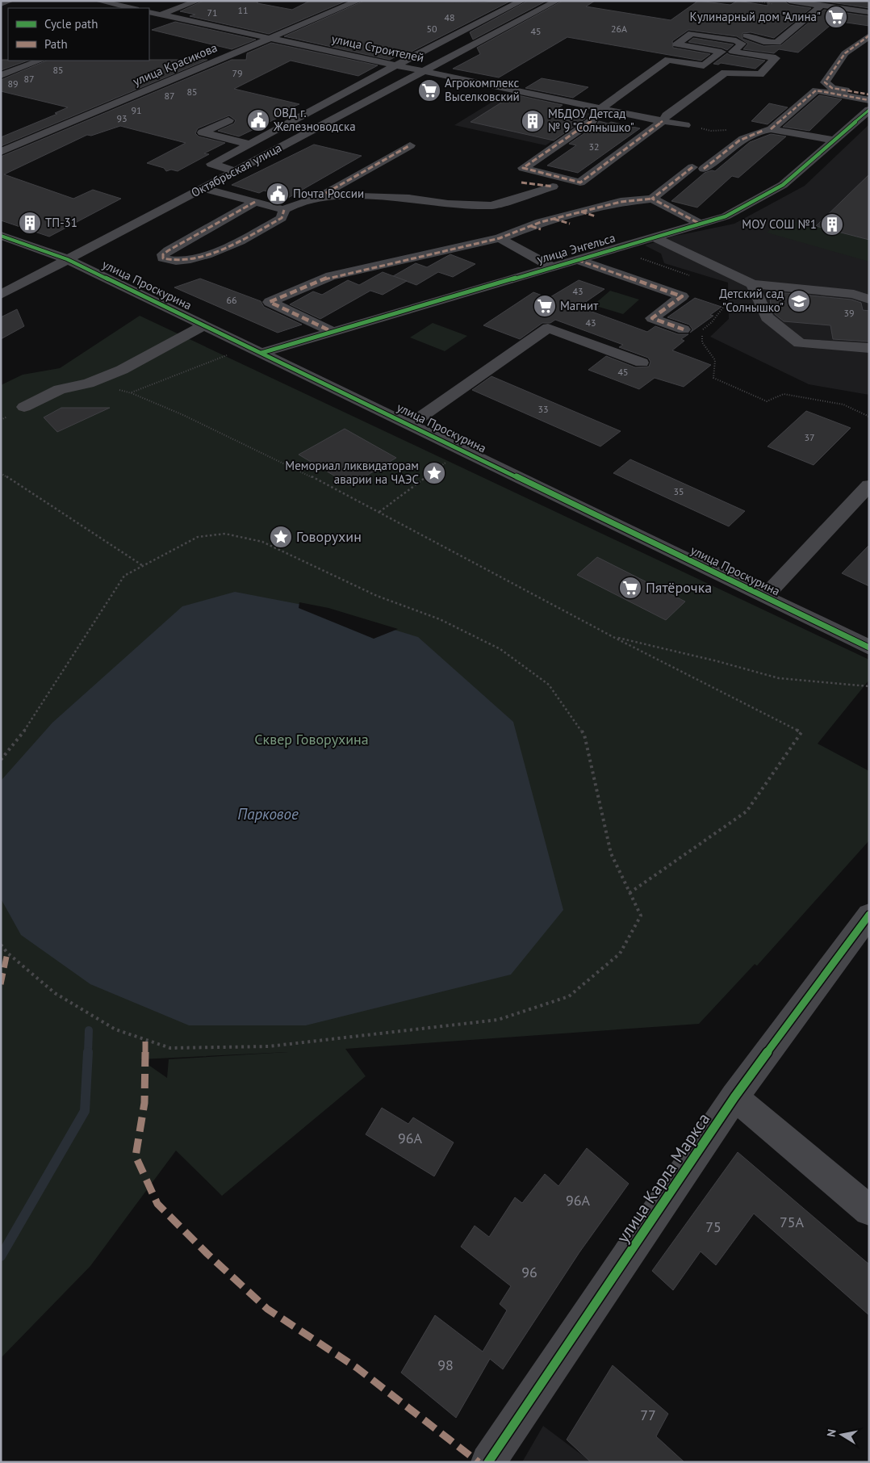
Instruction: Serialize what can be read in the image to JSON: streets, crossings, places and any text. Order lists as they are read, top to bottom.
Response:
{
  "streets": {
    "street": [
      "улица Строителей",
      "улица Красикова",
      "Октябрьская улица",
      "улица Энгельса",
      "улица Проскурина",
      "улица Карла Маркса"
    ]
  },
  "crossings": [
    ["улица Строителей", "улица Красикова"],
    ["улица Строителей", "Октябрьская улица"],
    ["Октябрьская улица", "улица Проскурина"],
    ["улица Энгельса", "улица Проскурина"]
  ],
  "water": ["Парковое"],
  "parks": ["Сквер Говорухина"],
  "places": {
    "supermarket": [
      "Кулинарный дом \"Алина\"",
      "Агрокомплекс Выселковский",
      "Магнит",
      "Пятёрочка"
    ],
    "public building": ["ОВД г. Железноводска", "Почта России"],
    "building": ["МБДОУ Детсад № 9 \"Солнышко\"", "ТП-31", "МОУ СОШ №1"],
    "school or university": ["Детский сад \"Солнышко\""],
    "place": ["Мемориал ликвидаторам аварии на ЧАЭС", "Говорухин"]
  },
  "house_numbers": [
    "11",
    "71",
    "48",
    "50",
    "26А",
    "45",
    "85",
    "79",
    "87",
    "89",
    "85",
    "87",
    "91",
    "93",
    "32",
    "43",
    "66",
    "39",
    "43",
    "45",
    "33",
    "37",
    "35",
    "96А",
    "96А",
    "75А",
    "75",
    "96",
    "98",
    "77"
  ],
  "legend": ["Cycle path", "Path"],
  "north": "left"
}
